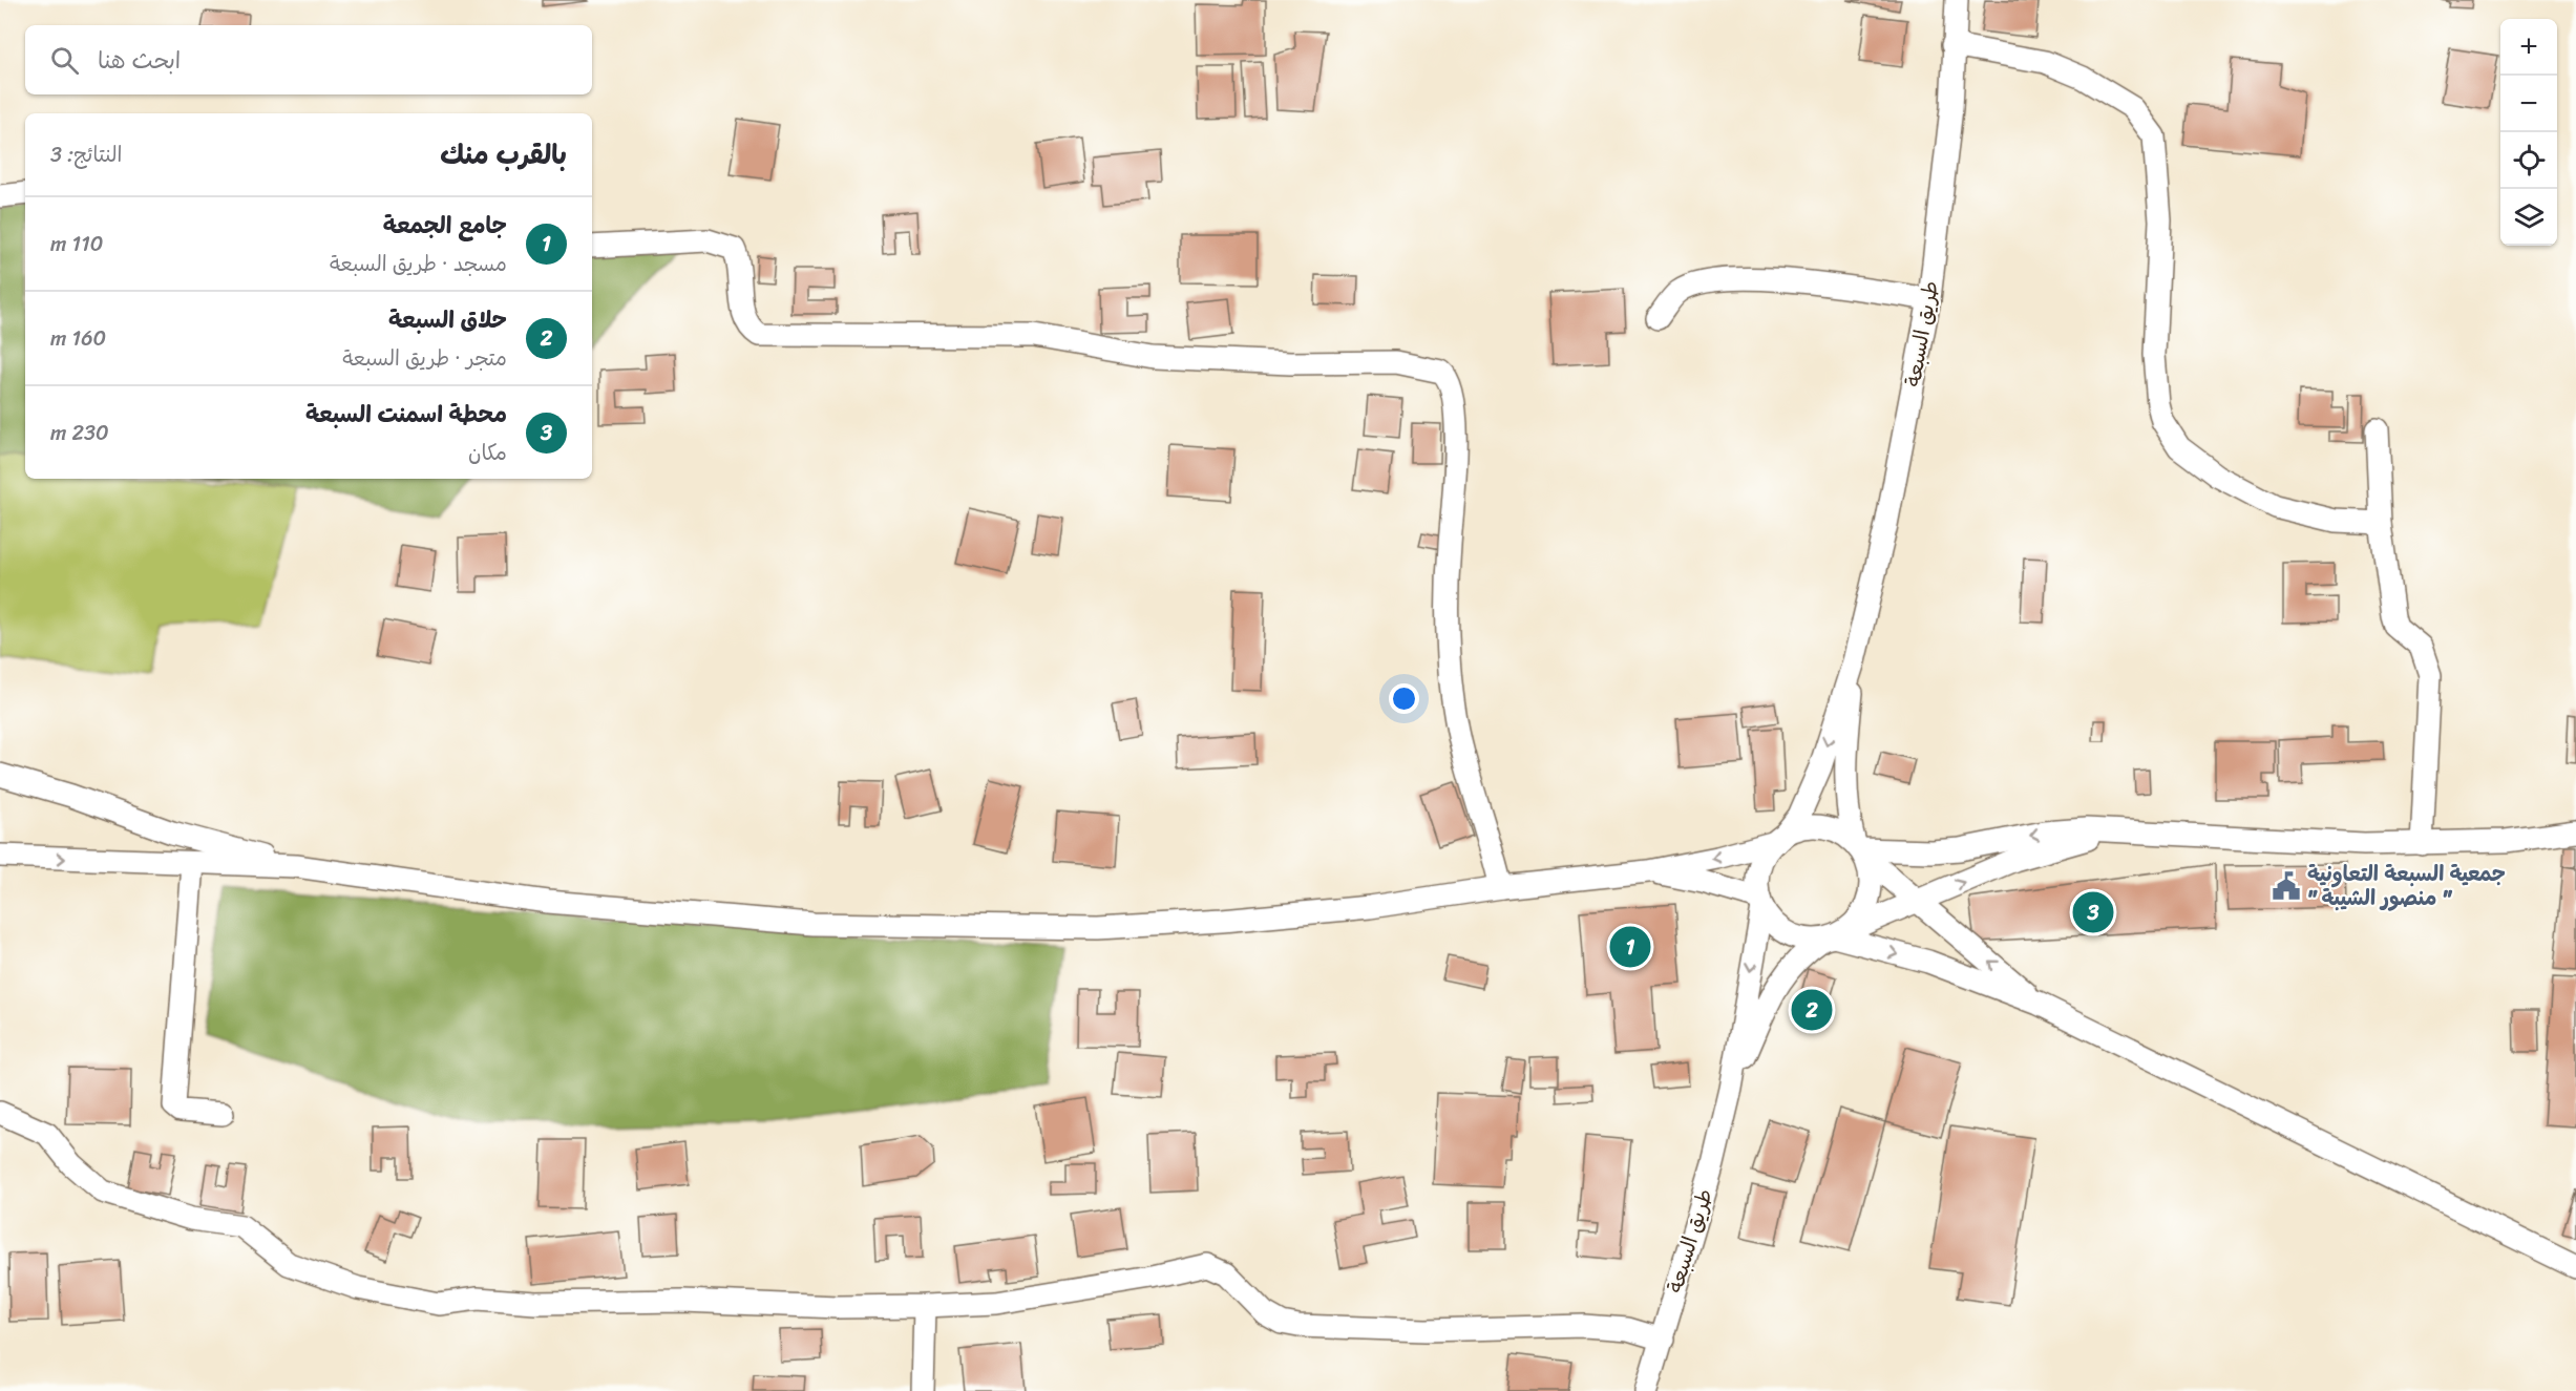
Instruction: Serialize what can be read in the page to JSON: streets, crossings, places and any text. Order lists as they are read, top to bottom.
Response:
{
  "streets": {
    "street": ["طريق السبعة"]
  },
  "places": {
    "public building": ["جمعية السبعة التعاونية \" منصور الشيبة \""]
  },
  "page": {
    "map_buttons": ["+", "−"],
    "search": "ابحث هنا",
    "heading": ["بالقرب منك", "النتائج: 3"],
    "list": [
      {
        "mark": "1",
        "name": "جامع الجمعة",
        "note": "مسجد · طريق السبعة",
        "value": "110 m"
      },
      {
        "mark": "2",
        "name": "حلاق السبعة",
        "note": "متجر · طريق السبعة",
        "value": "160 m"
      },
      {
        "mark": "3",
        "name": "محطة اسمنت السبعة",
        "note": "مكان",
        "value": "230 m"
      }
    ],
    "pins": ["3", "1", "2"]
  }
}
